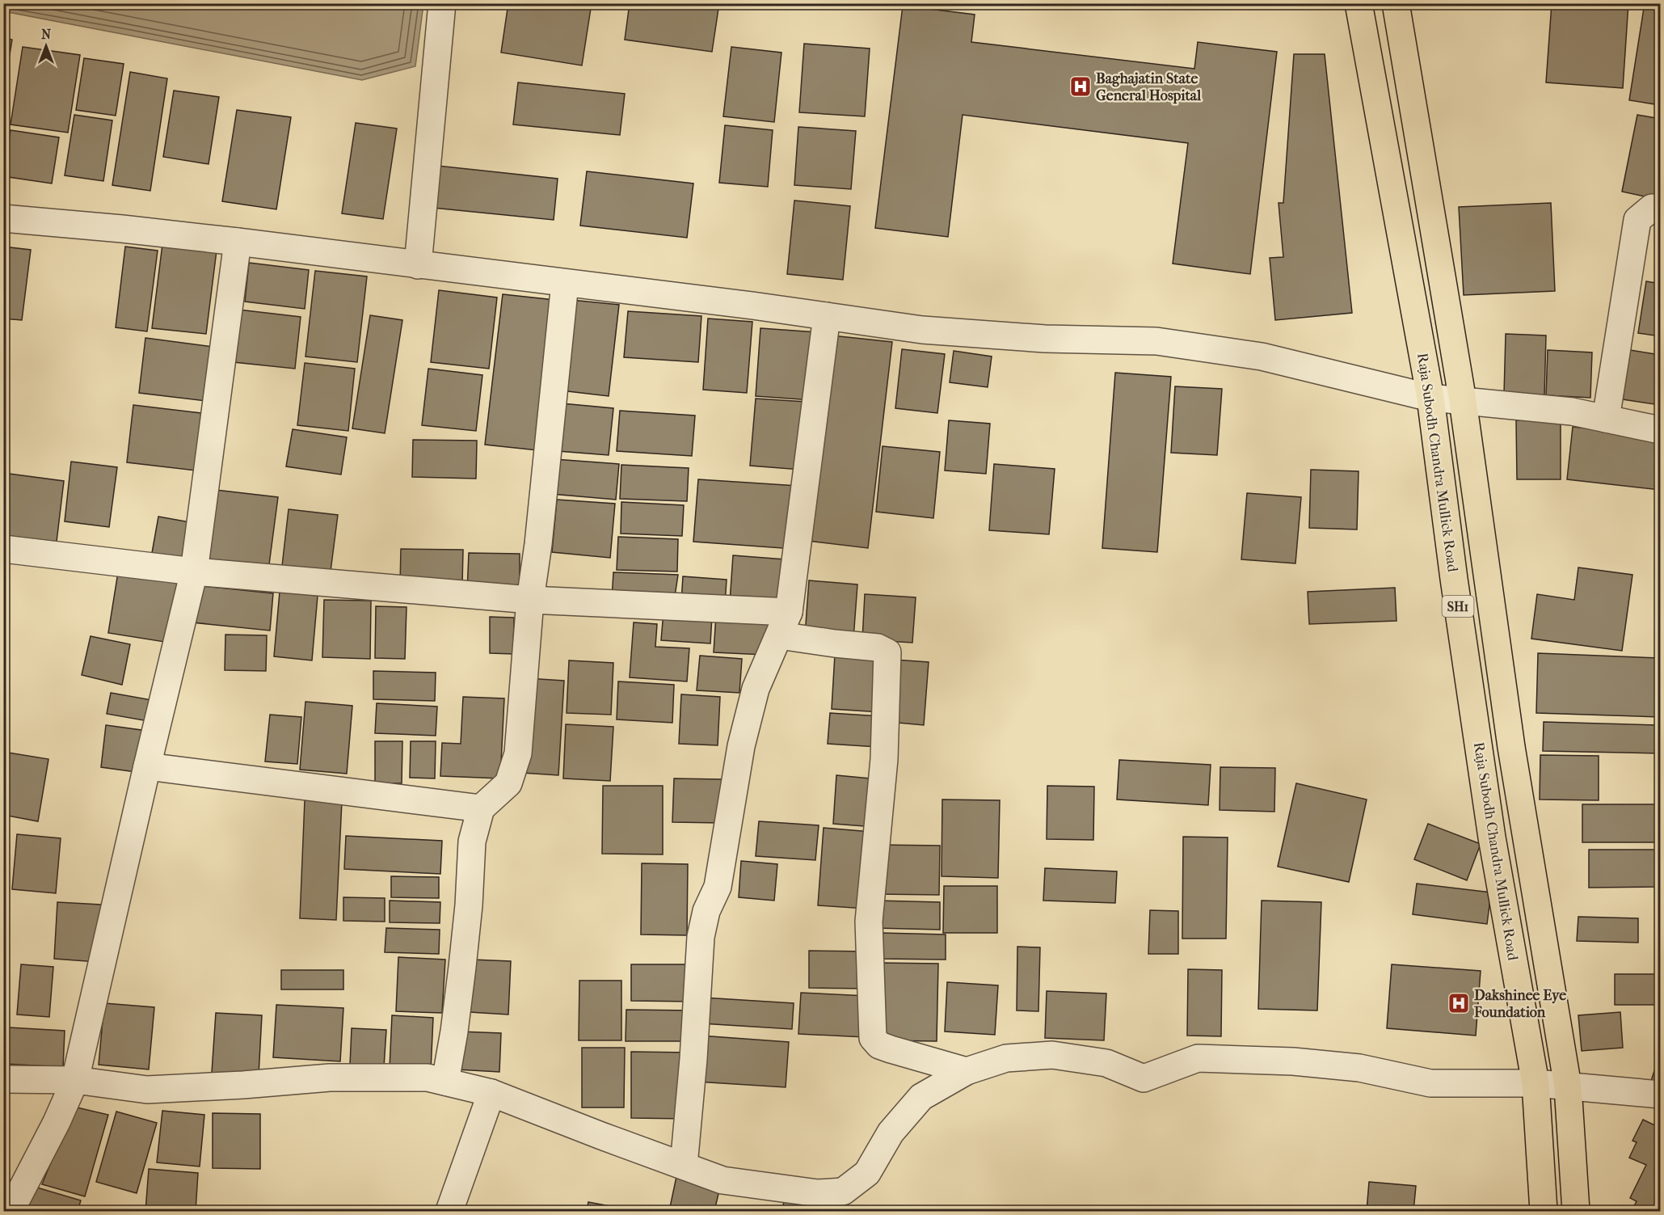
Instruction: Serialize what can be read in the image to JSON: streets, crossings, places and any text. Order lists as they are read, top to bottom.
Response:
{
  "streets": {
    "main road": ["Raja Subodh Chandra Mullick Road", "SH1"]
  },
  "places": {
    "hospital": ["Baghajatin State General Hospital", "Dakshinee Eye Foundation"]
  },
  "north": "top"
}
